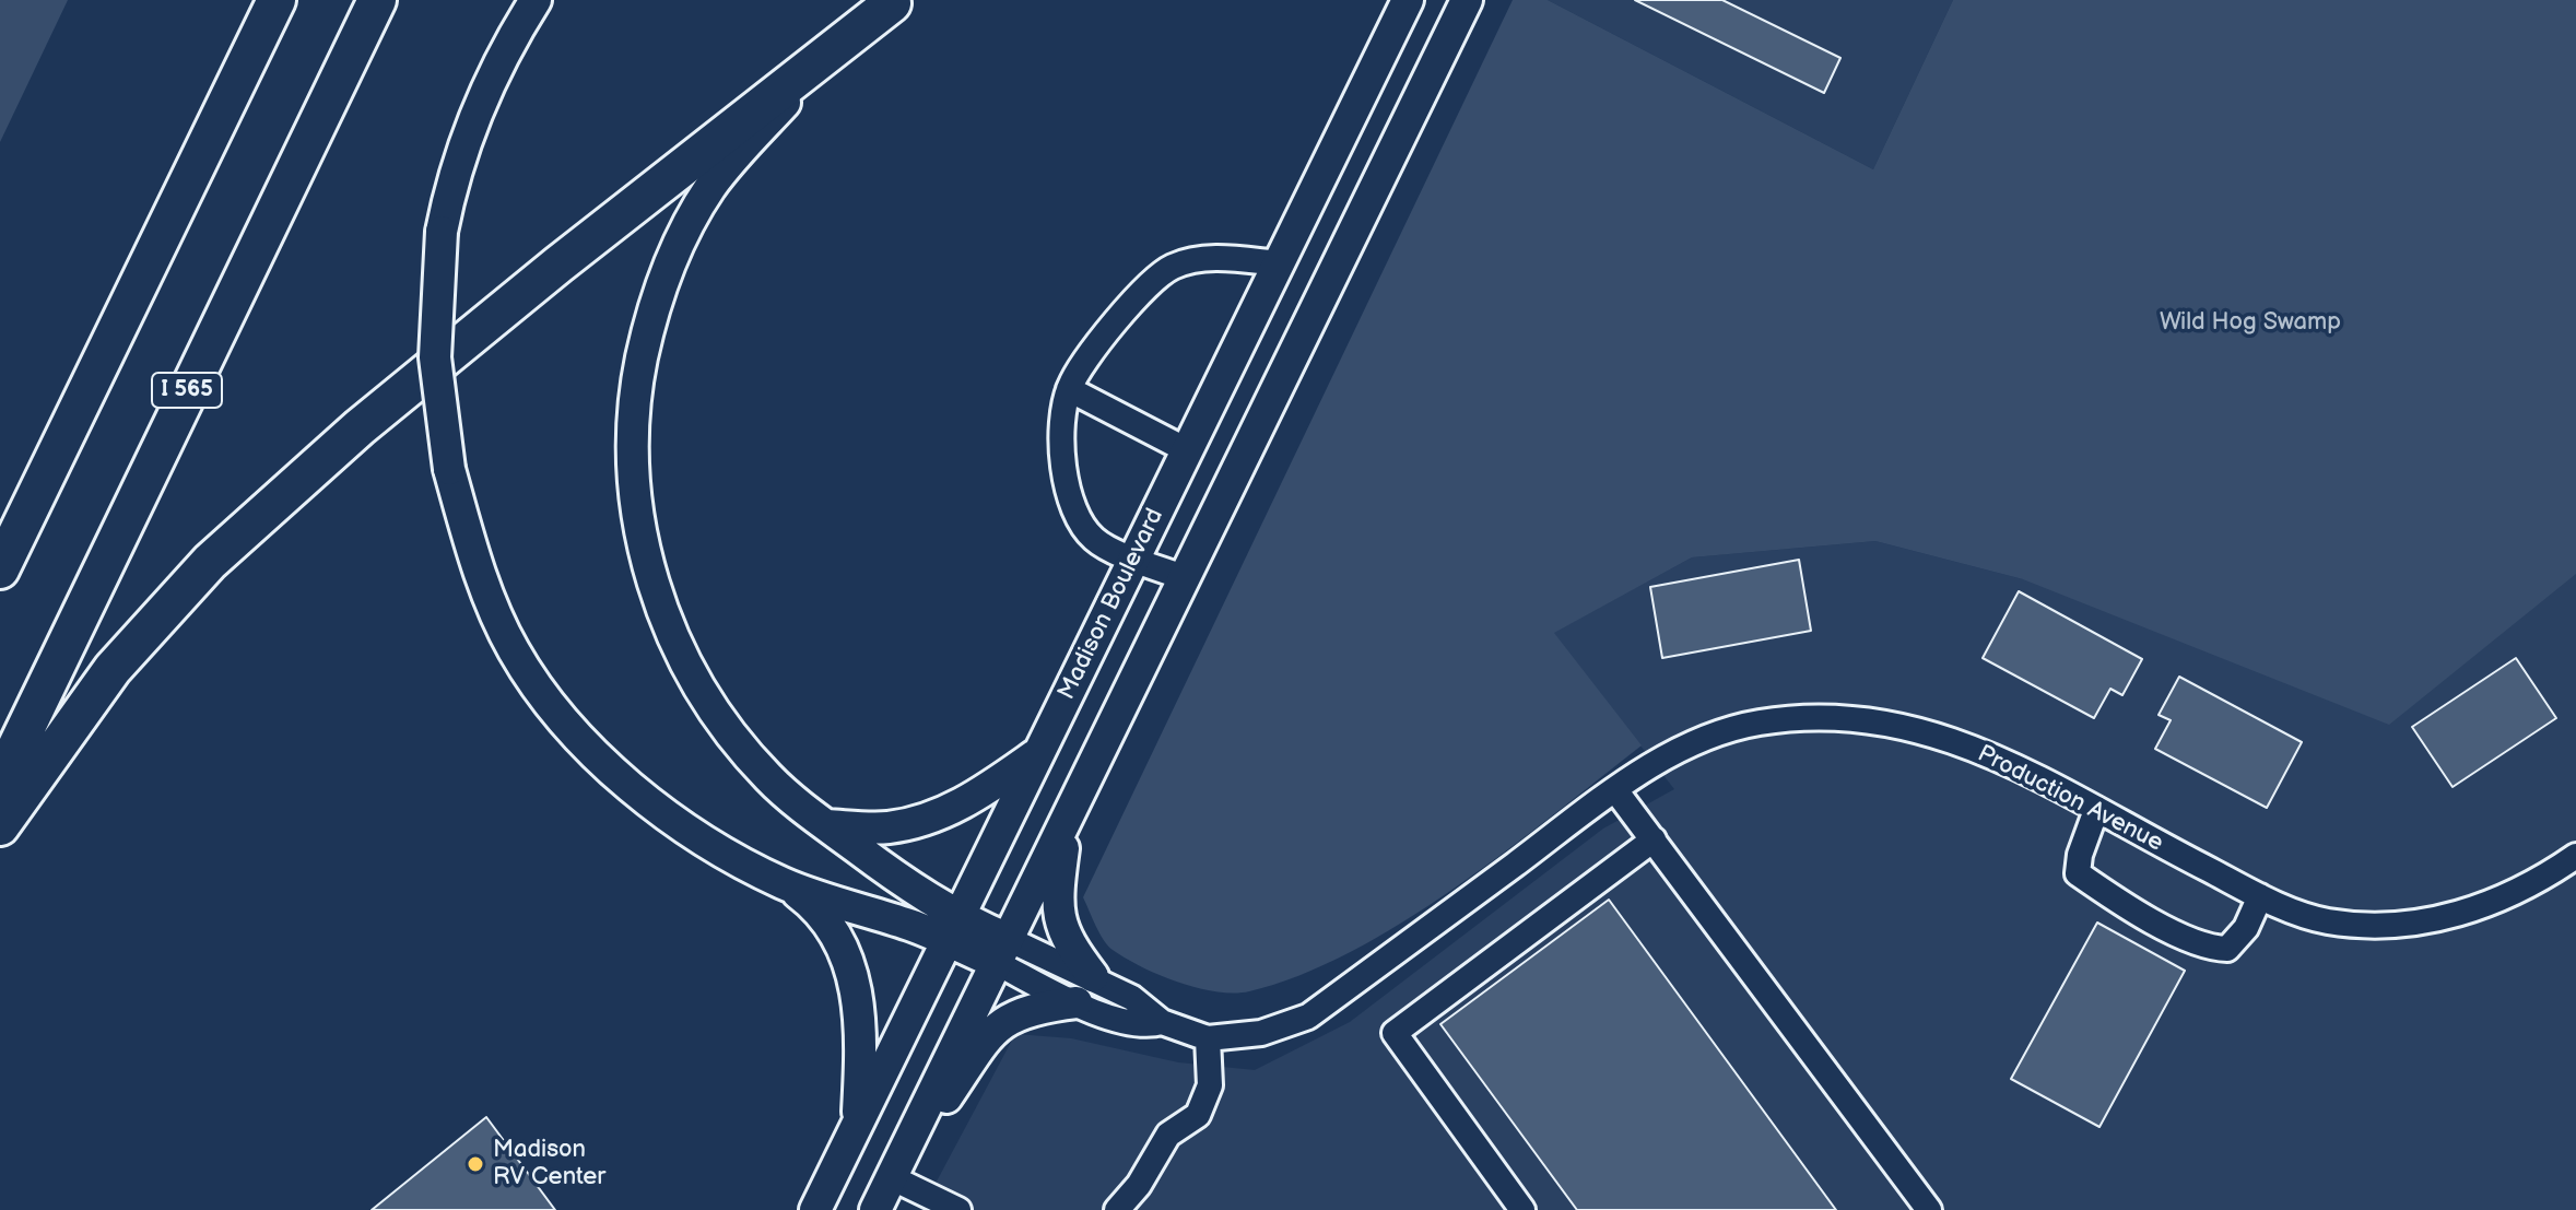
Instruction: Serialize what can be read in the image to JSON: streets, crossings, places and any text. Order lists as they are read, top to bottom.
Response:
{
  "streets": {
    "highway": ["I 565"],
    "main road": ["Madison Boulevard"],
    "street": ["Production Avenue"]
  },
  "parks": ["Wild Hog Swamp"],
  "places": ["Madison RV Center"]
}
